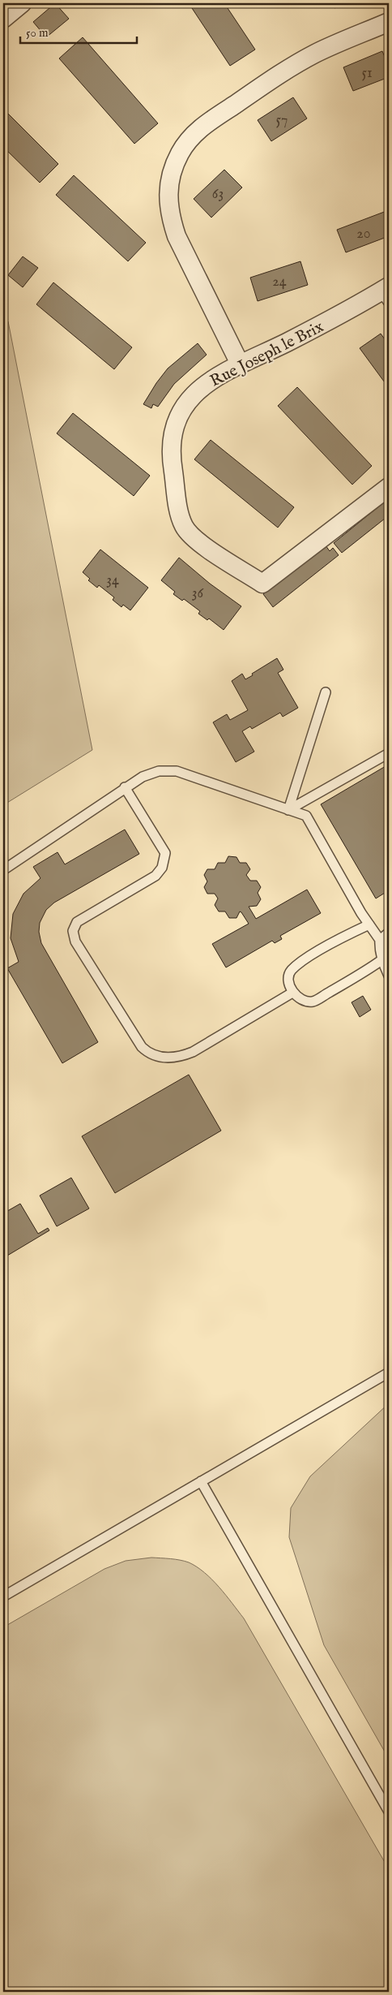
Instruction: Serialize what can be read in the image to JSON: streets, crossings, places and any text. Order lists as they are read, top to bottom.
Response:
{
  "streets": {
    "street": ["Rue Joseph le Brix"]
  },
  "house_numbers": [
    "51",
    "57",
    "63",
    "20",
    "24",
    "34",
    "36"
  ],
  "scale_bar": "50 m"
}
